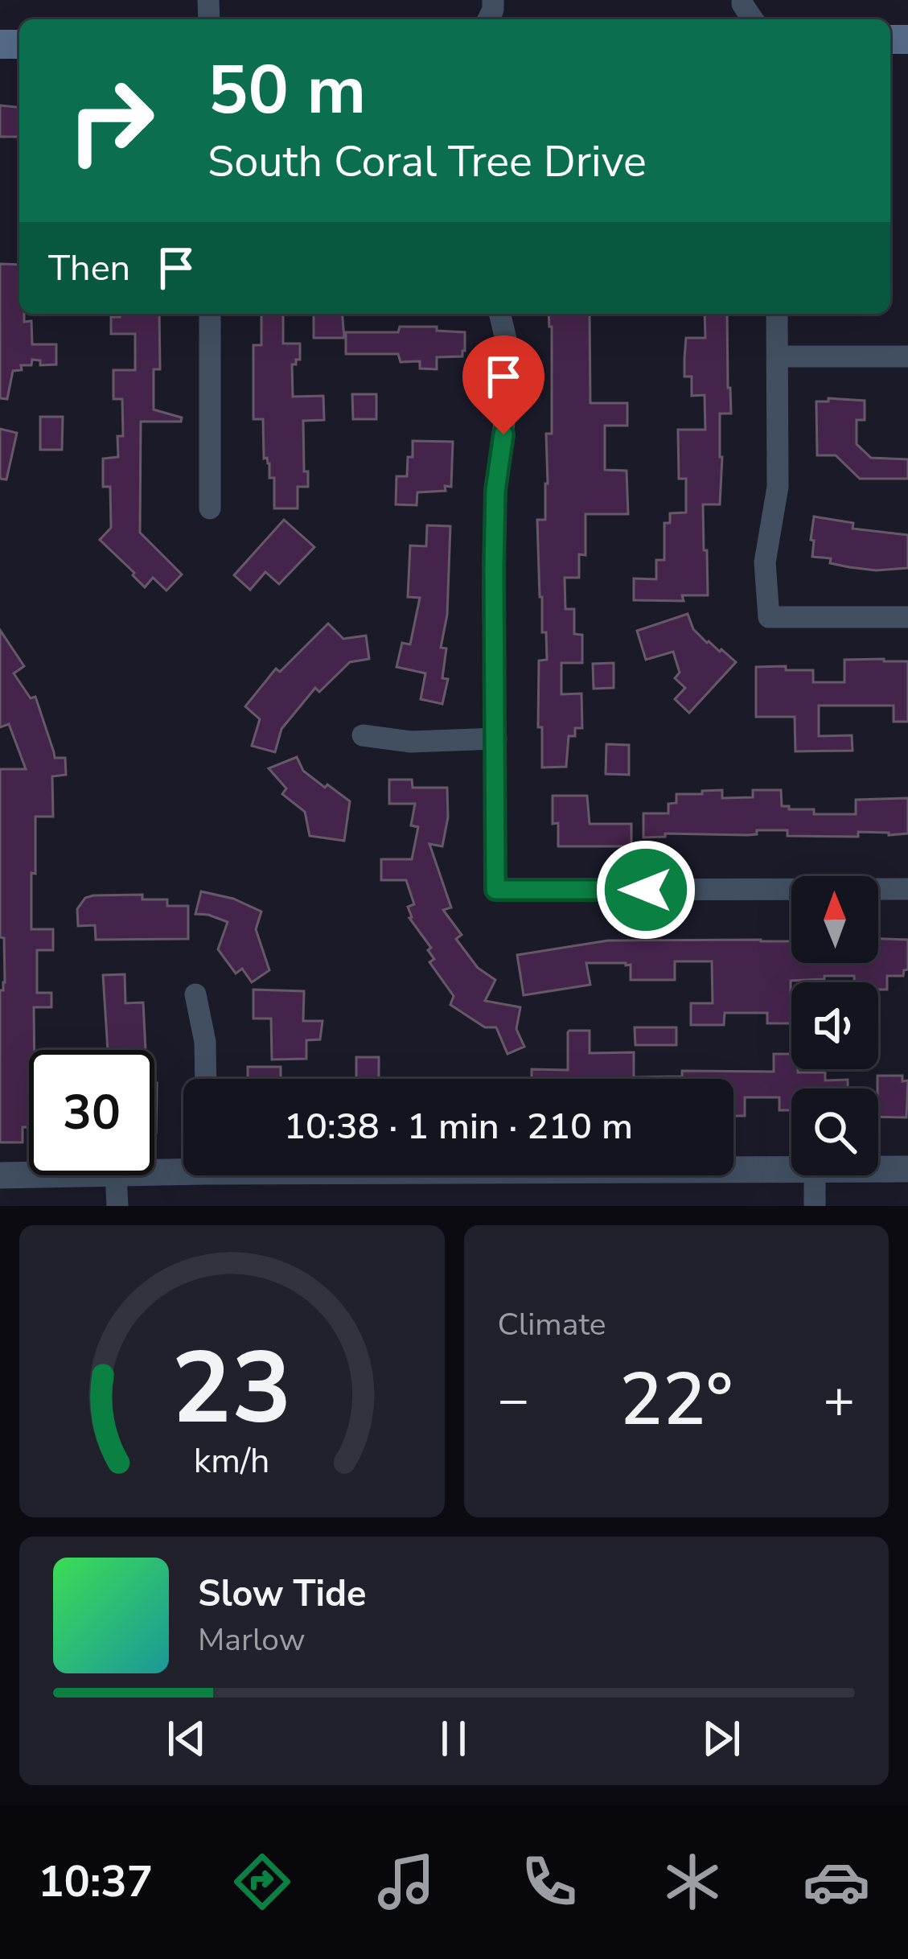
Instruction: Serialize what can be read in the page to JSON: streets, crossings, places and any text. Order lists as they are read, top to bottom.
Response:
{
  "north": "top",
  "page": {
    "turn": ["50 m", "South Coral Tree Drive"],
    "then": "Then",
    "limit": "30",
    "trip": "10:38 · 1 min · 210 m",
    "tile": "Climate",
    "heat": ["−", "22°", "+"],
    "song": ["Slow Tide", "Marlow"],
    "tabs": "10:37",
    "gauge": ["23", "km/h"]
  }
}
